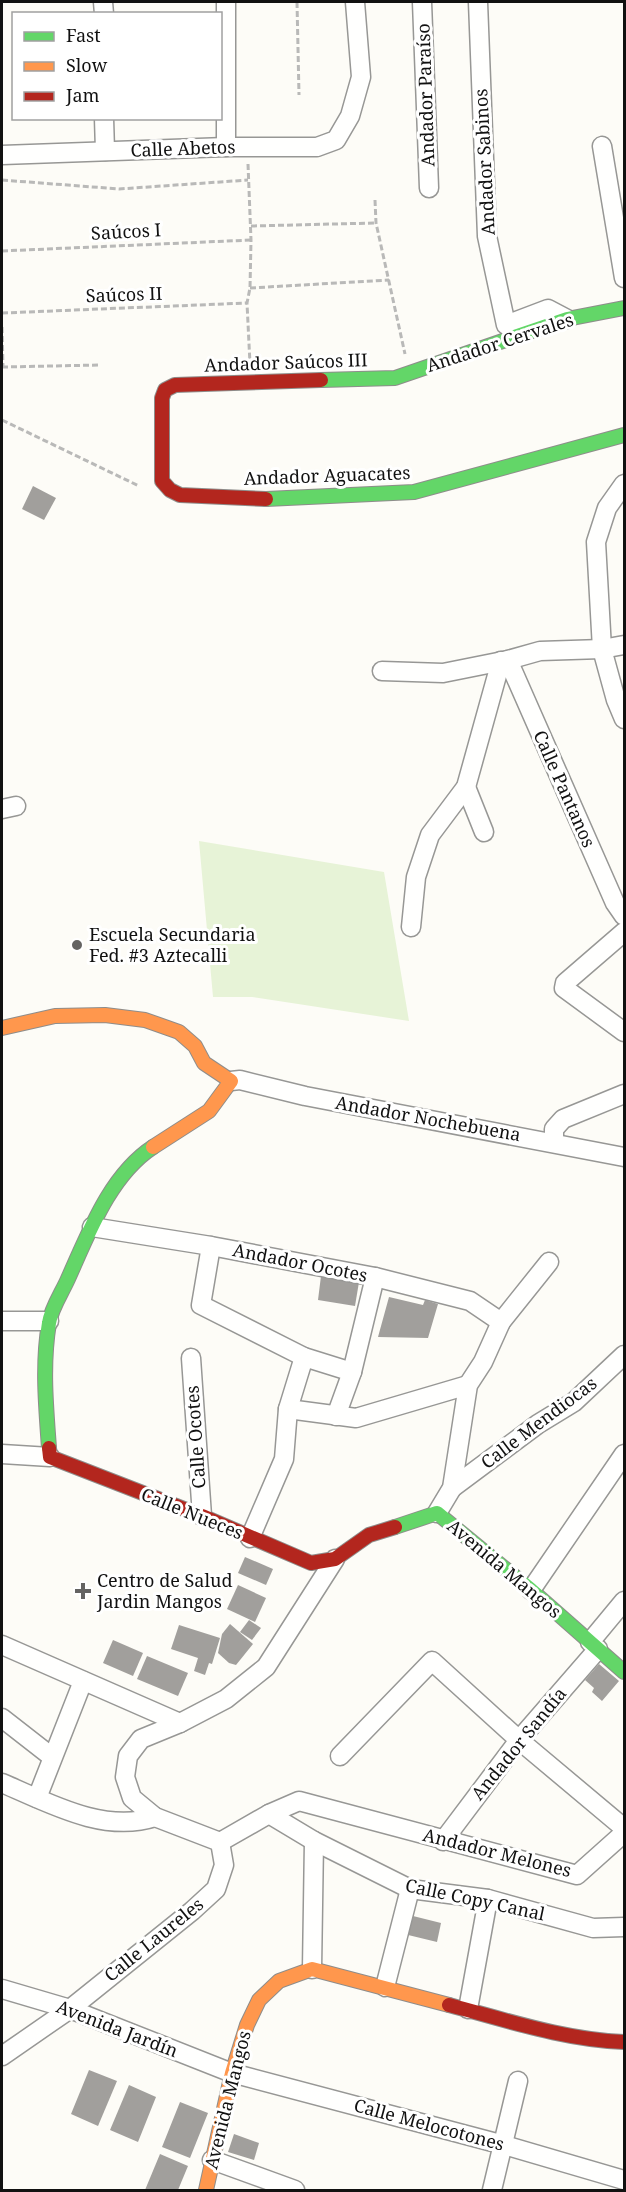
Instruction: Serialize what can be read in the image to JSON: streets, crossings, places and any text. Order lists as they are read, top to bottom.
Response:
{
  "streets": {
    "main road": [
      "Andador Cervales",
      "Andador Saúcos III",
      "Andador Aguacates",
      "Calle Nueces",
      "Avenida Mangos"
    ],
    "street": [
      "Andador Paraíso",
      "Calle Abetos",
      "Andador Sabinos",
      "Calle Pantanos",
      "Andador Nochebuena",
      "Andador Ocotes",
      "Calle Mendiocas",
      "Calle Ocotes",
      "Andador Sandía",
      "Andador Melones",
      "Calle Copy Canal",
      "Calle Laureles",
      "Avenida Jardín",
      "Calle Melocotones"
    ],
    "path": ["Saúcos I", "Saúcos II"]
  },
  "crossings": [
    ["Andador Sabinos", "Andador Cervales"],
    ["Andador Cervales", "Andador Saúcos III"],
    ["Andador Saúcos III", "Andador Aguacates"],
    ["Calle Ocotes", "Calle Nueces"],
    ["Calle Nueces", "Avenida Mangos"],
    ["Avenida Mangos", "Andador Sandía"],
    ["Avenida Mangos", "Avenida Jardín"],
    ["Avenida Mangos", "Calle Melocotones"],
    ["Andador Sandía", "Andador Melones"],
    ["Andador Melones", "Calle Copy Canal"],
    ["Andador Melones", "Calle Laureles"],
    ["Calle Laureles", "Avenida Jardín"],
    ["Avenida Jardín", "Calle Melocotones"]
  ],
  "places": {
    "other": ["Escuela Secundaria Fed. #3 Aztecalli"],
    "health": ["Centro de Salud Jardin Mangos"]
  },
  "legend": ["Fast", "Slow", "Jam"]
}
